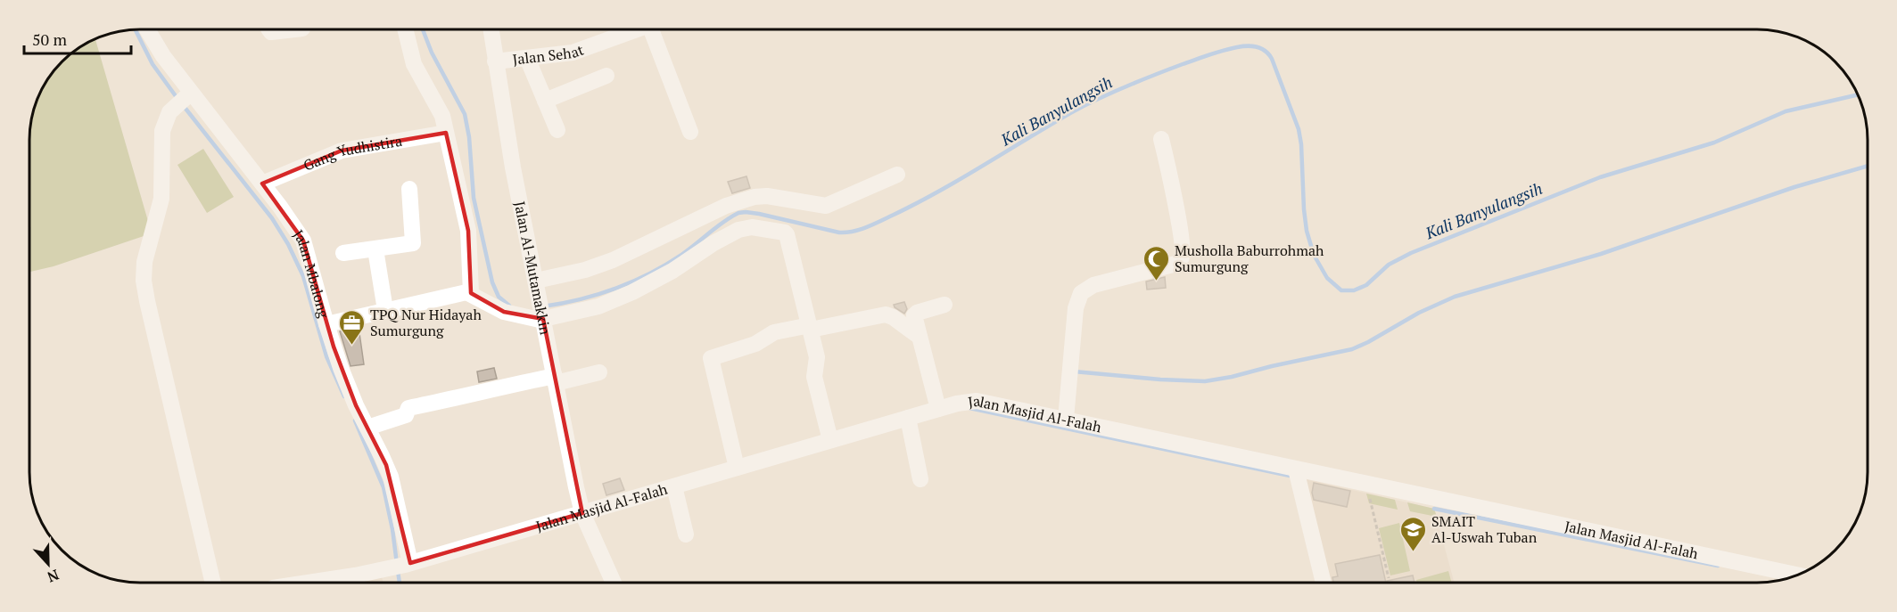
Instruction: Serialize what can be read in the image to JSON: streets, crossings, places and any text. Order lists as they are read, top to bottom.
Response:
{
  "streets": {
    "street": [
      "Jalan Sehat",
      "Gang Yudhistira",
      "Jalan Al-Mutamakkin",
      "Jalan Mbalong",
      "Jalan Masjid Al-Falah"
    ]
  },
  "crossings": [
    ["Jalan Sehat", "Jalan Al-Mutamakkin"],
    ["Gang Yudhistira", "Jalan Mbalong"],
    ["Jalan Al-Mutamakkin", "Jalan Masjid Al-Falah"],
    ["Jalan Mbalong", "Jalan Masjid Al-Falah"]
  ],
  "water": ["Kali Banyulangsih"],
  "places": {
    "mosque": ["Musholla Baburrohmah Sumurgung"],
    "office": ["TPQ Nur Hidayah Sumurgung"],
    "school or university": ["SMAIT Al-Uswah Tuban"]
  },
  "scale_bar": "50 m",
  "north": "bottom"
}
